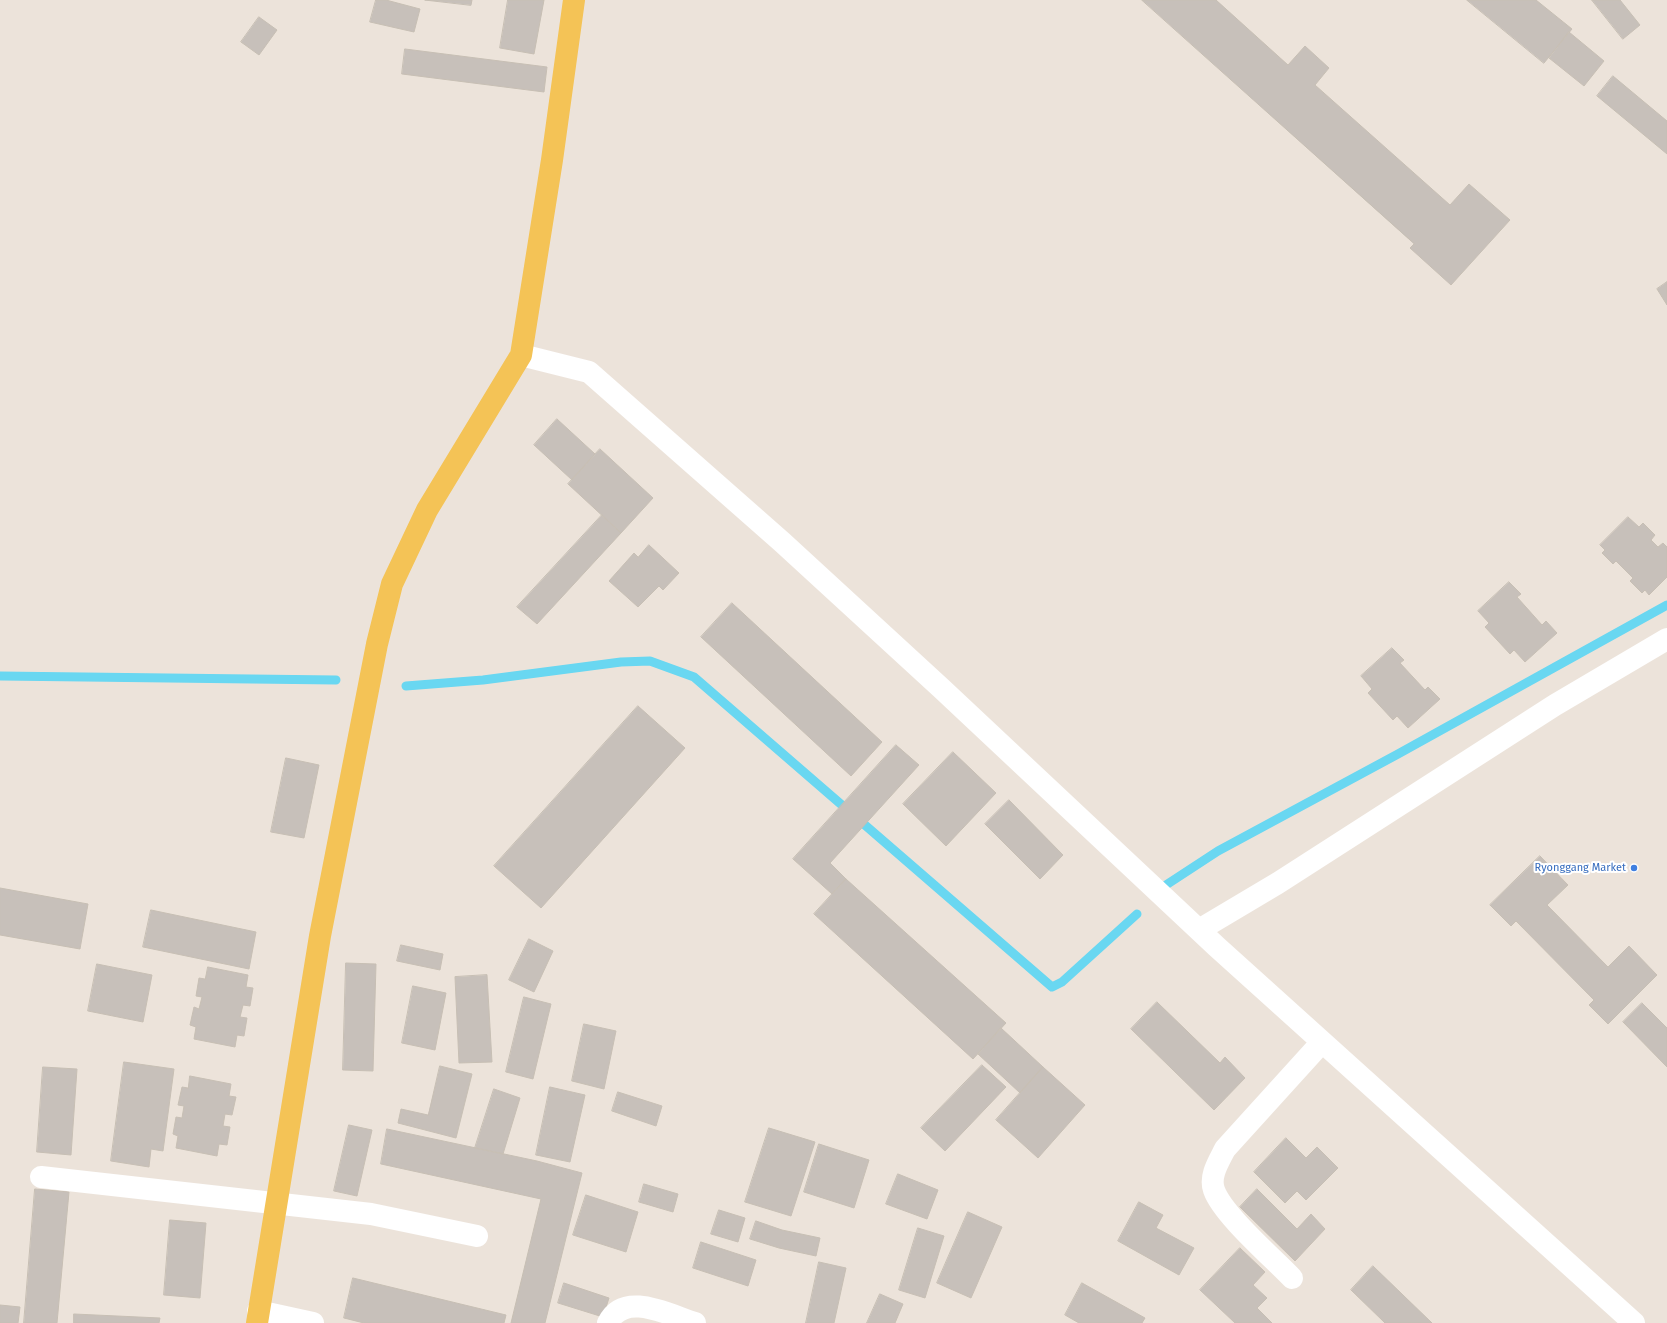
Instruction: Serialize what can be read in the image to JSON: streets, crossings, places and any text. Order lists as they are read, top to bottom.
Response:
{
  "places": ["Ryonggang Market"]
}
